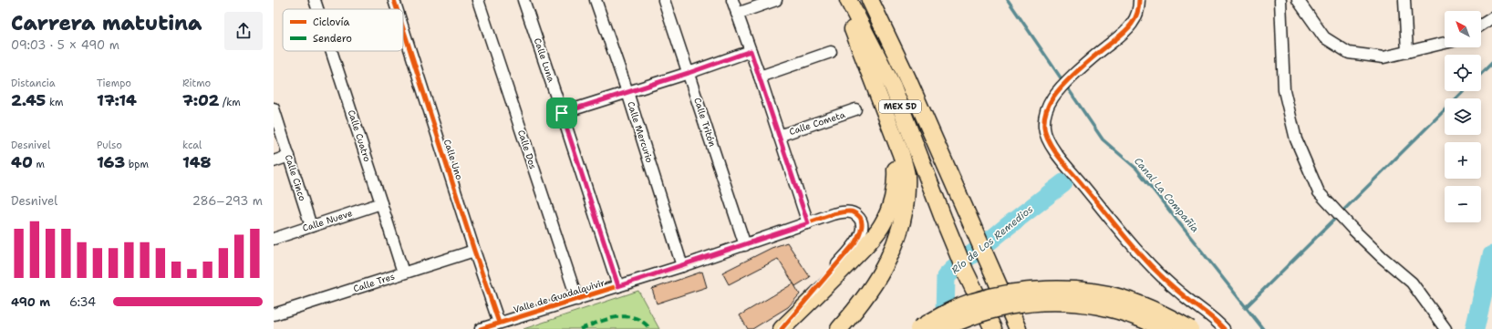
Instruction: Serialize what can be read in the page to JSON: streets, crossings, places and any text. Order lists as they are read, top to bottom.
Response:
{
  "streets": {
    "highway": ["MEX 5D"],
    "street": [
      "Calle Luna",
      "Calle Tritón",
      "Calle Cometa",
      "Calle Mercurio",
      "Calle Cuatro",
      "Calle Dos",
      "Calle Uno",
      "Calle Cinco",
      "Calle Nueve",
      "Calle Tres",
      "Valle de Guadalquivir"
    ]
  },
  "crossings": [
    ["Calle Luna", "Valle de Guadalquivir"],
    ["Calle Tritón", "Valle de Guadalquivir"],
    ["Calle Mercurio", "Valle de Guadalquivir"],
    ["Calle Cuatro", "Calle Nueve"],
    ["Calle Cuatro", "Calle Tres"],
    ["Calle Dos", "Valle de Guadalquivir"],
    ["Calle Uno", "Calle Tres"],
    ["Calle Uno", "Valle de Guadalquivir"],
    ["Calle Cinco", "Calle Nueve"]
  ],
  "water": ["Canal La Compañia", "Río de Los Remedios"],
  "legend": ["Ciclovía", "Sendero"],
  "north": "top left",
  "page": {
    "heading": ["Carrera matutina", "09:03 · 5 × 490 m"],
    "map_buttons": ["+", "−"],
    "stats": [
      ["Distancia", "2.45 km"],
      ["Tiempo", "17:14"],
      ["Ritmo", "7:02 /km"],
      ["Desnivel", "40 m"],
      ["Pulso", "163 bpm"],
      ["kcal", "148"]
    ],
    "chart": ["Desnivel", "286–293 m"],
    "list": [
      {
        "name": "490 m",
        "note": "6:34"
      }
    ]
  }
}
